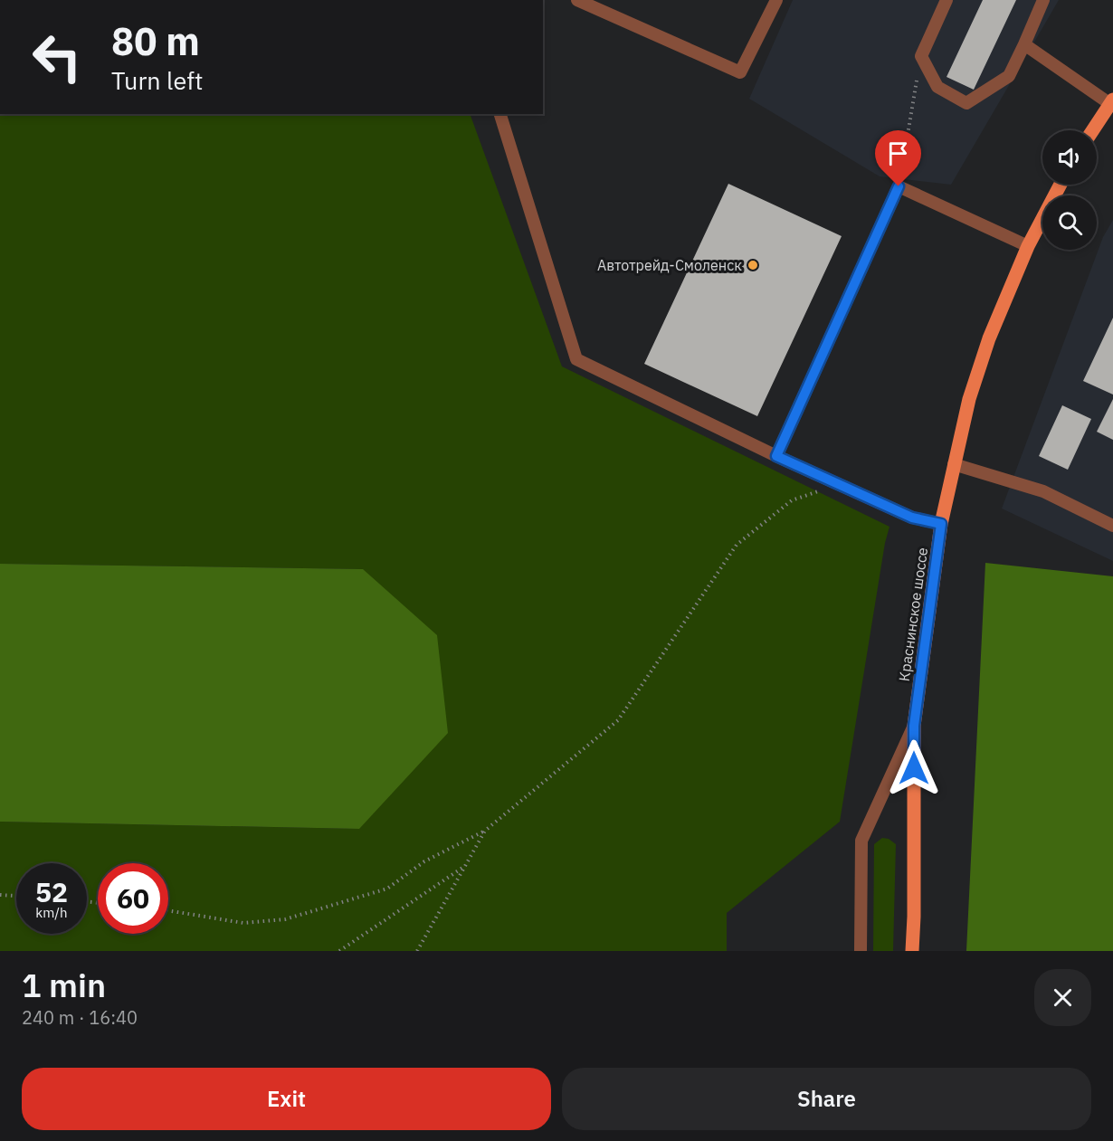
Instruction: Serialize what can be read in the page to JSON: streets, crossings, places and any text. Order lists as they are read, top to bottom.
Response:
{
  "streets": {
    "main road": ["Краснинское шоссе"]
  },
  "places": ["Автотрейд-Смоленск"],
  "page": {
    "turn": ["80 m", "Turn left"],
    "speed": "52 km/h",
    "limit": "60",
    "heading": ["1 min", "240 m · 16:40"],
    "buttons": ["Exit", "Share"]
  }
}
